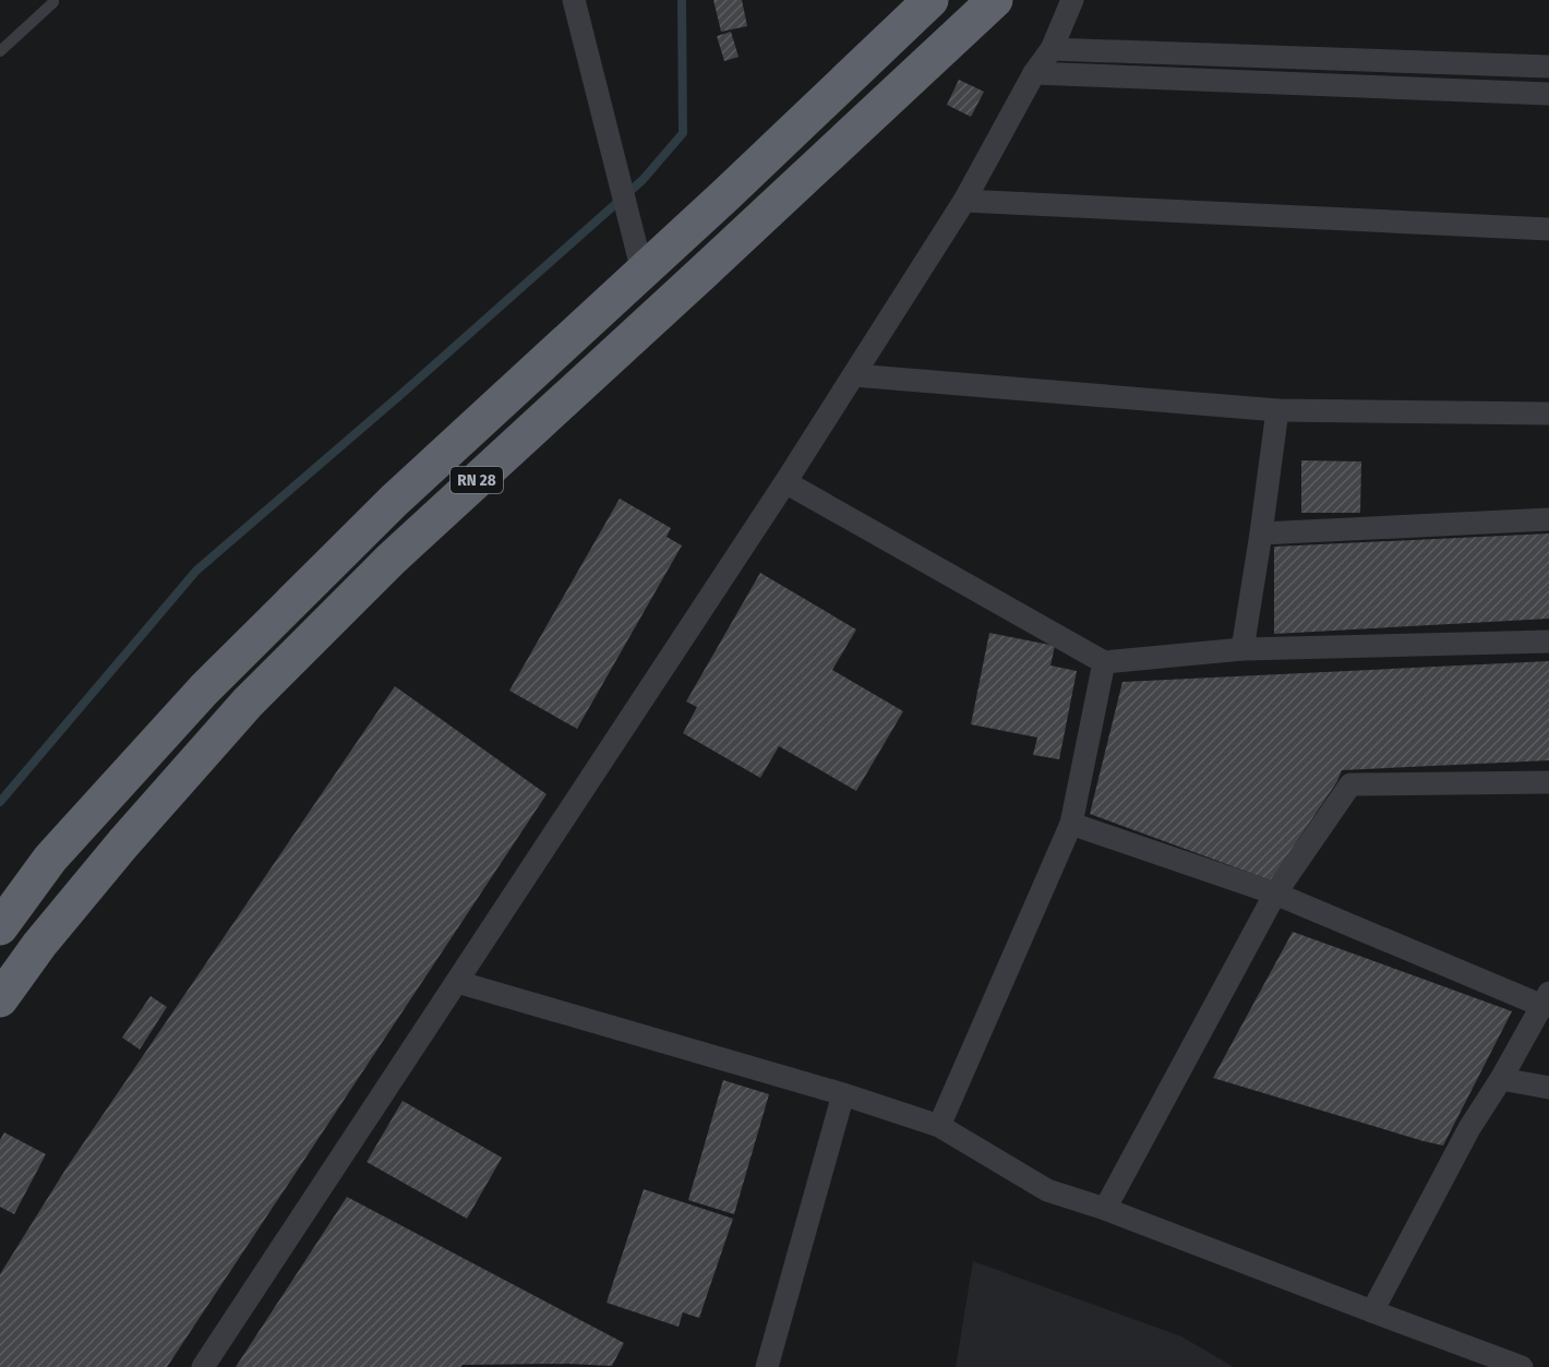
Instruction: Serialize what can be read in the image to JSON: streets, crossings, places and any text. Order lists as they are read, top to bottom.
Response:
{
  "streets": {
    "highway": ["RN 28"]
  }
}
